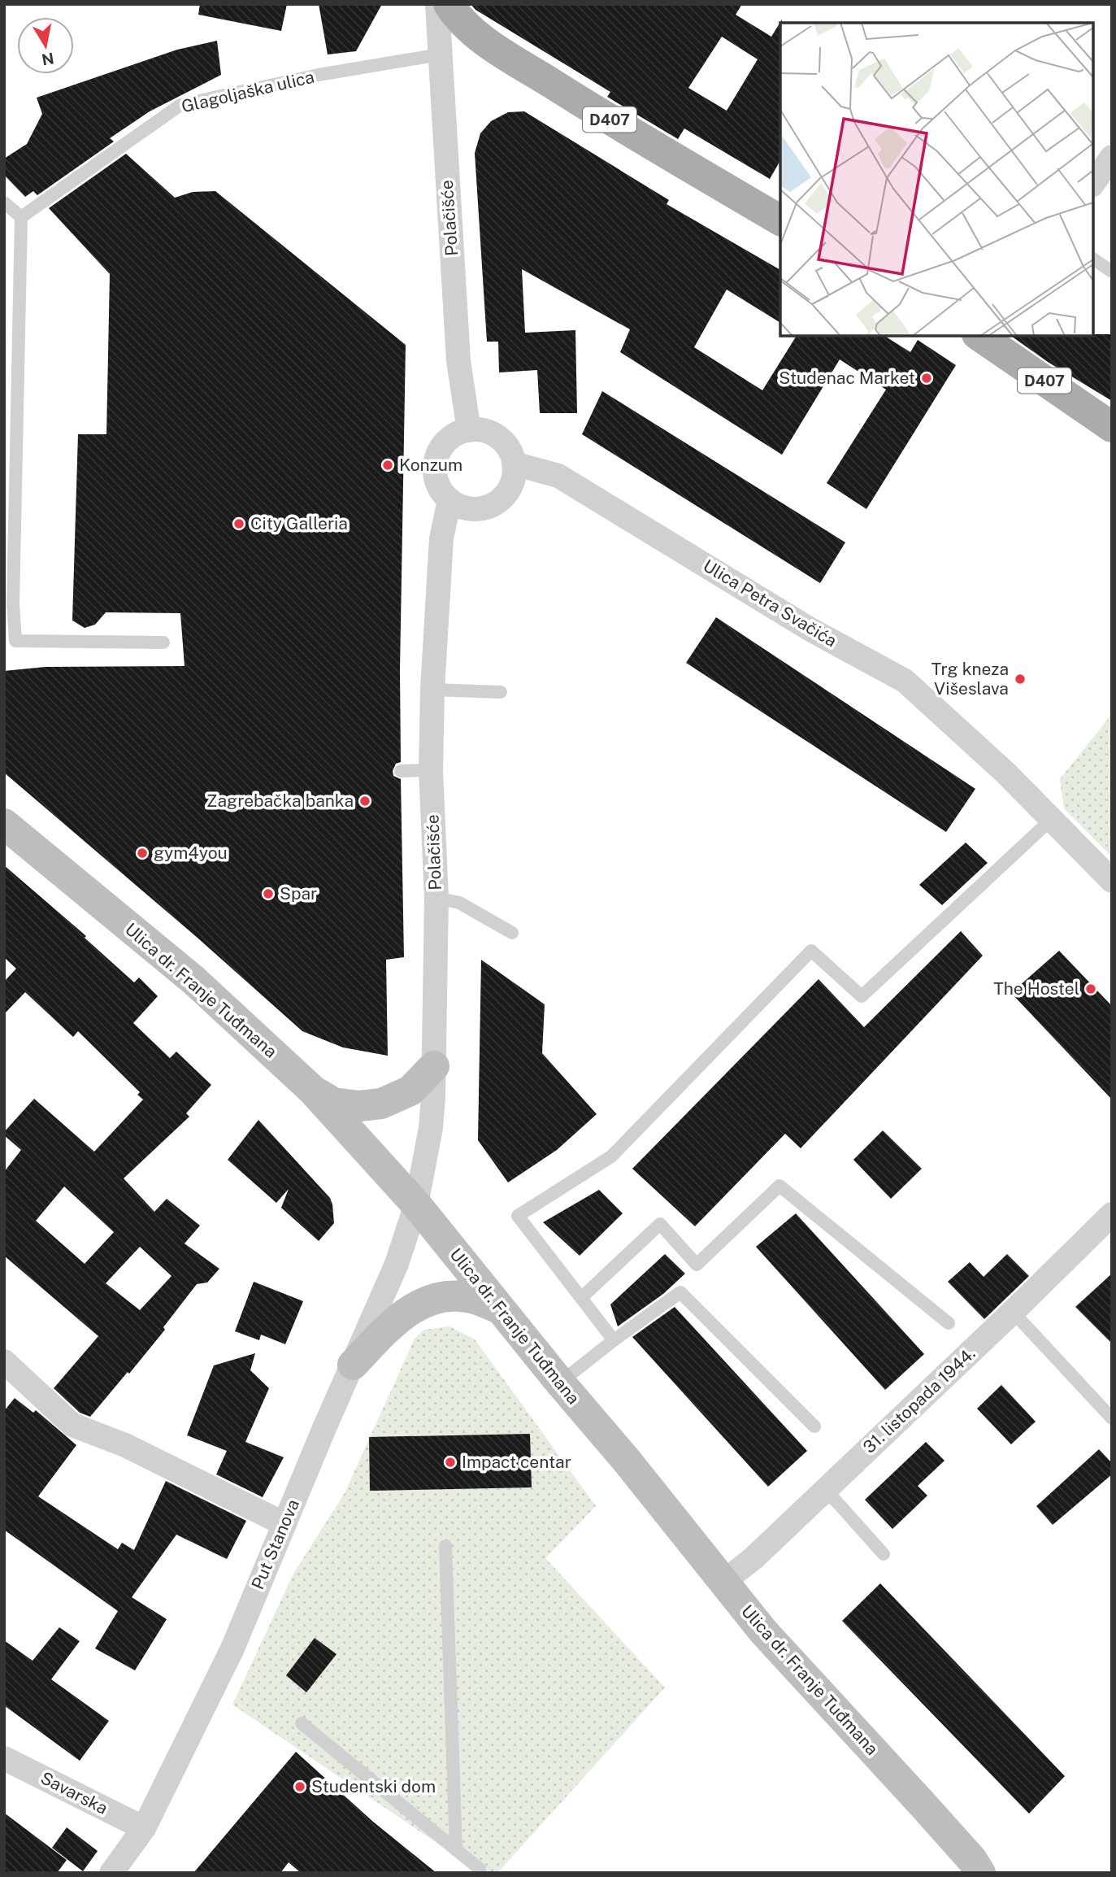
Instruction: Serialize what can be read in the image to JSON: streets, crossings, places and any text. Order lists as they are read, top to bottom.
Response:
{
  "streets": {
    "main road": ["D407", "Ulica dr. Franje Tuđmana"],
    "street": [
      "Polačišće",
      "Ulica Petra Svačića",
      "31. listopada 1944.",
      "Put Stanova",
      "Savarska"
    ],
    "lane": ["Glagoljaška ulica"]
  },
  "crossings": [
    ["Glagoljaška ulica", "Polačišće"],
    ["Polačišće", "Ulica Petra Svačića"],
    ["Polačišće", "Ulica dr. Franje Tuđmana"],
    ["Polačišće", "Put Stanova"],
    ["Ulica dr. Franje Tuđmana", "31. listopada 1944."],
    ["Ulica dr. Franje Tuđmana", "Put Stanova"],
    ["Put Stanova", "Savarska"]
  ],
  "places": [
    "Studenac Market",
    "Konzum",
    "City Galleria",
    "Trg kneza Višeslava",
    "Zagrebačka banka",
    "gym4you",
    "Spar",
    "The Hostel",
    "Impact centar",
    "Studentski dom"
  ],
  "north": "bottom"
}
